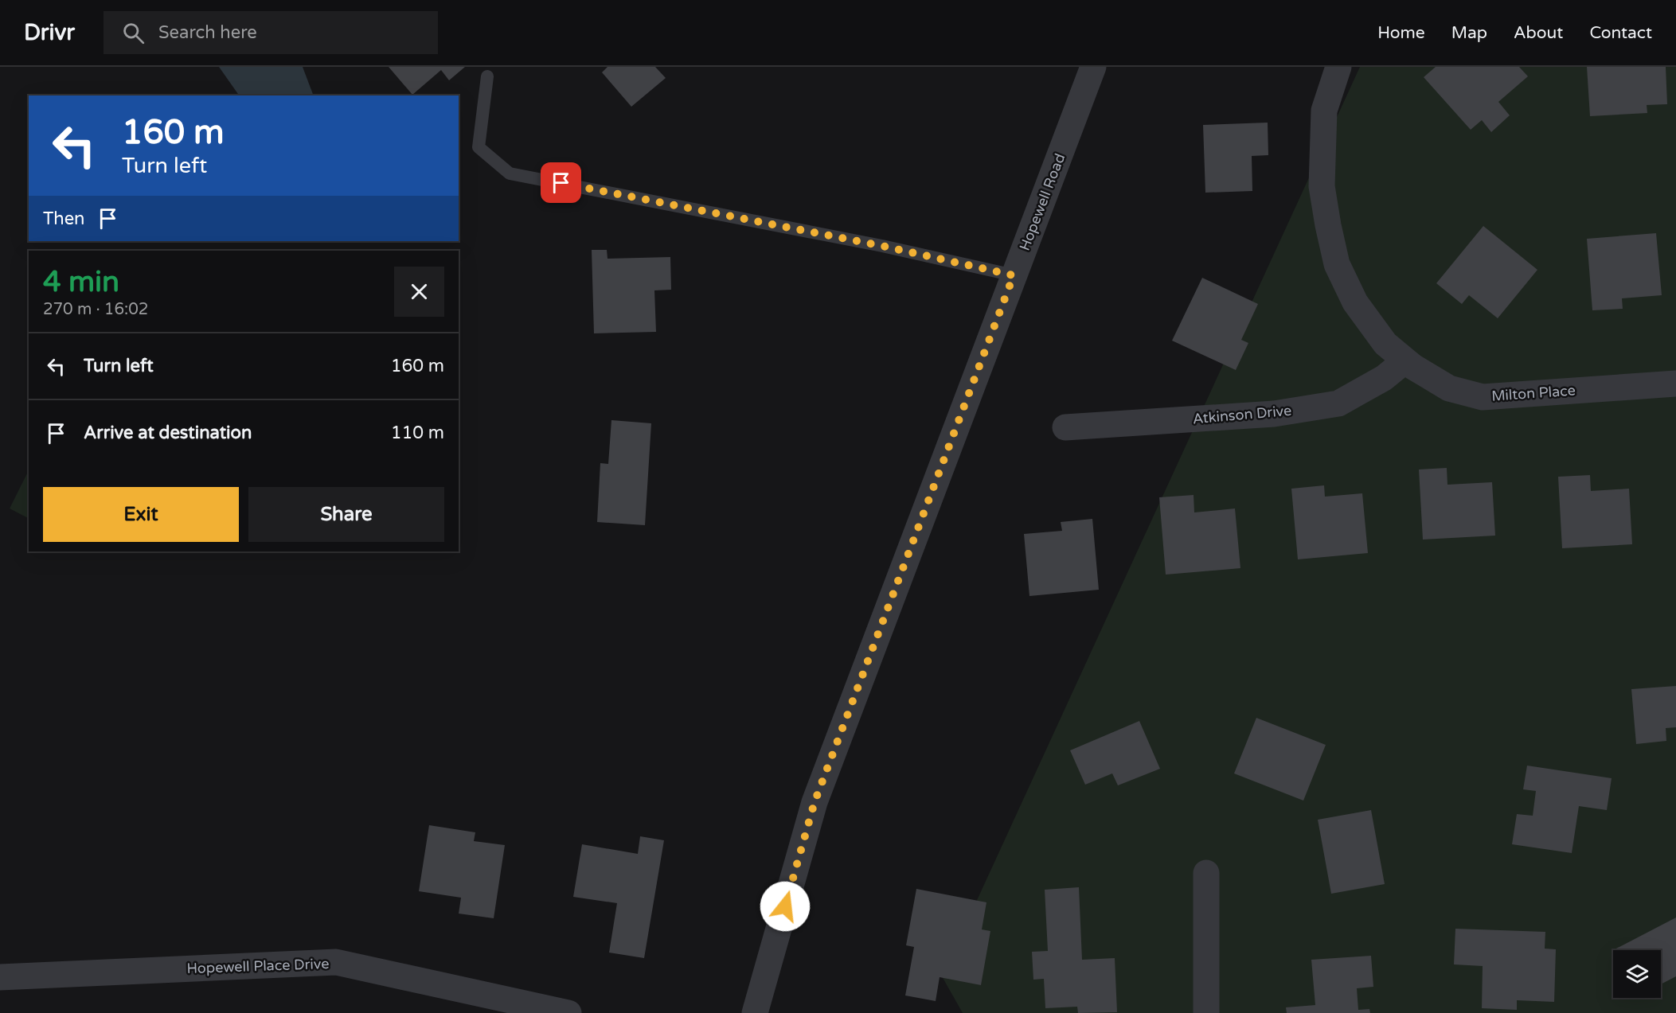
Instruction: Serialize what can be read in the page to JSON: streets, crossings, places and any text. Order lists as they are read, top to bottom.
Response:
{
  "streets": {
    "street": [
      "Hopewell Road",
      "Milton Place",
      "Atkinson Drive",
      "Hopewell Place Drive"
    ]
  },
  "crossings": [
    ["Milton Place", "Atkinson Drive"]
  ],
  "page": {
    "header": "Drivr",
    "search": "Search here",
    "nav": [
      "Home",
      "Map",
      "About",
      "Contact"
    ],
    "turn": ["160 m", "Turn left"],
    "then": "Then",
    "heading": ["4 min", "270 m · 16:02"],
    "list": [
      {
        "name": "Turn left",
        "value": "160 m"
      },
      {
        "name": "Arrive at destination",
        "value": "110 m"
      }
    ],
    "buttons": ["Exit", "Share"]
  }
}
